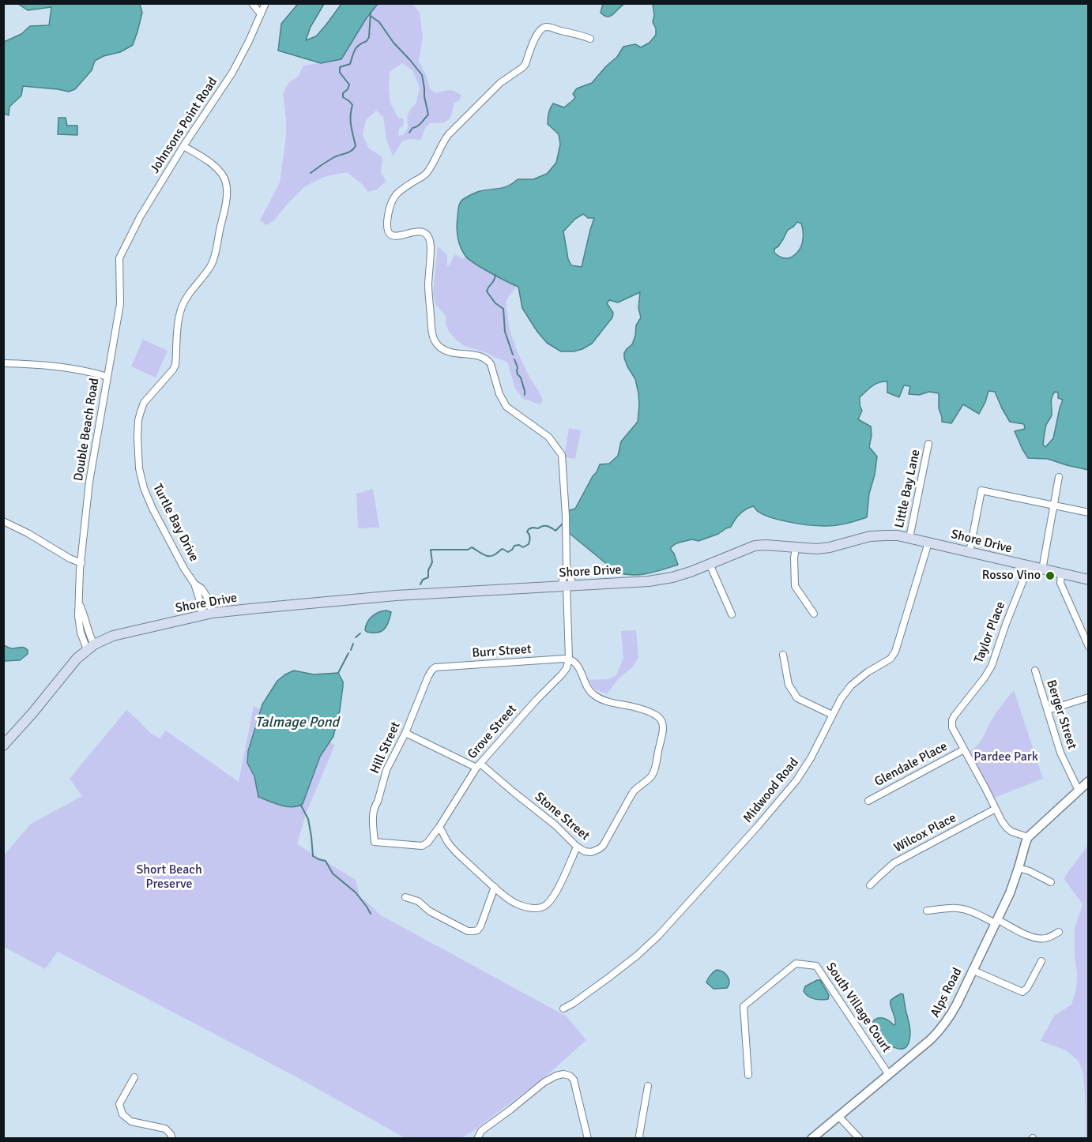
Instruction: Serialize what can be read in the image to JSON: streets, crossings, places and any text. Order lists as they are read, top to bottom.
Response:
{
  "streets": {
    "main road": ["Shore Drive"],
    "street": [
      "Johnsons Point Road",
      "Double Beach Road",
      "Little Bay Lane",
      "Turtle Bay Drive",
      "Taylor Place",
      "Burr Street",
      "Berger Street",
      "Grove Street",
      "Hill Street",
      "Glendale Place",
      "Midwood Road",
      "Stone Street",
      "Wilcox Place",
      "Alps Road",
      "South Village Court"
    ]
  },
  "crossings": [
    ["Johnsons Point Road", "Double Beach Road"],
    ["Johnsons Point Road", "Turtle Bay Drive"],
    ["Double Beach Road", "Shore Drive"],
    ["Little Bay Lane", "Shore Drive"],
    ["Turtle Bay Drive", "Shore Drive"],
    ["Shore Drive", "Taylor Place"],
    ["Shore Drive", "Midwood Road"],
    ["Taylor Place", "Glendale Place"],
    ["Burr Street", "Grove Street"],
    ["Burr Street", "Hill Street"],
    ["Burr Street", "Stone Street"],
    ["Grove Street", "Hill Street"],
    ["Grove Street", "Stone Street"],
    ["Hill Street", "Stone Street"],
    ["Alps Road", "South Village Court"]
  ],
  "water": ["Talmage Pond"],
  "parks": ["Pardee Park", "Short Beach Preserve"],
  "places": ["Rosso Vino"]
}
